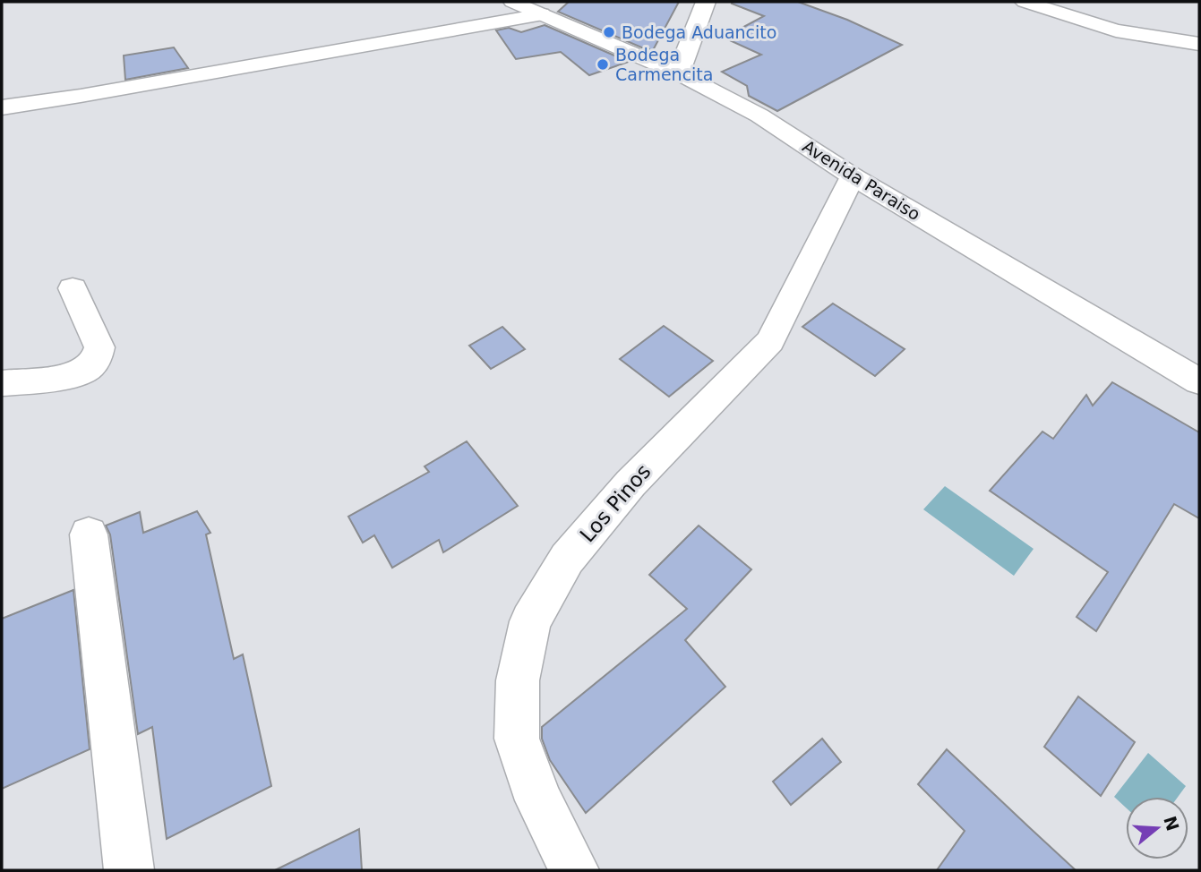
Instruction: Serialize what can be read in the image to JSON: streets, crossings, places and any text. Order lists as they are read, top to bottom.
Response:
{
  "streets": {
    "street": ["Avenida Paraiso", "Los Pinos"]
  },
  "crossings": [
    ["Avenida Paraiso", "Los Pinos"]
  ],
  "places": ["Bodega Aduancito", "Bodega Carmencita"],
  "north": "right"
}
